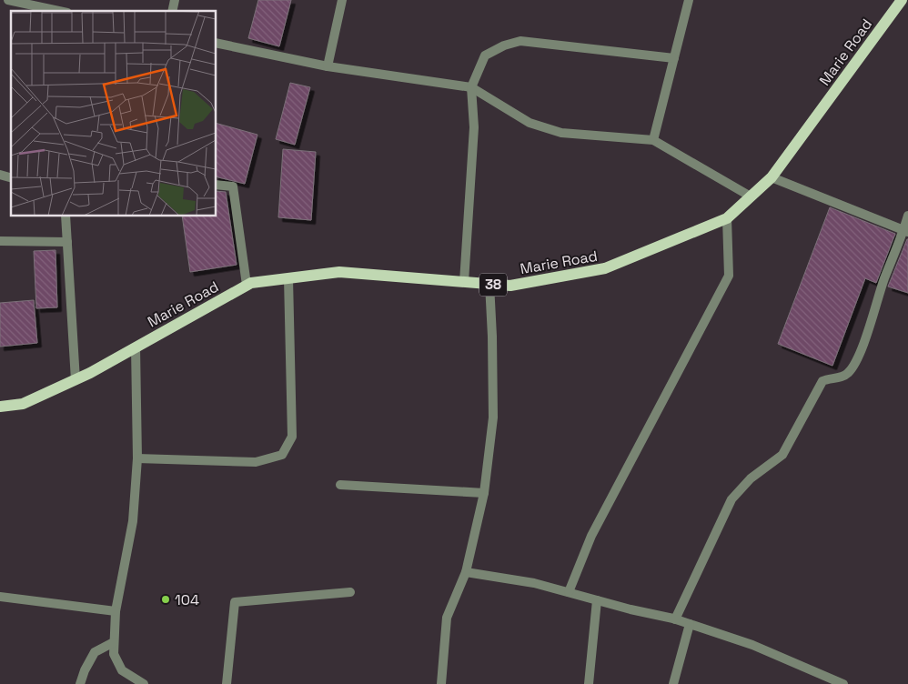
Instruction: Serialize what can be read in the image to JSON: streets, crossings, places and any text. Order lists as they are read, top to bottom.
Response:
{
  "streets": {
    "main road": ["Marie Road", "38"]
  },
  "places": ["104"]
}
